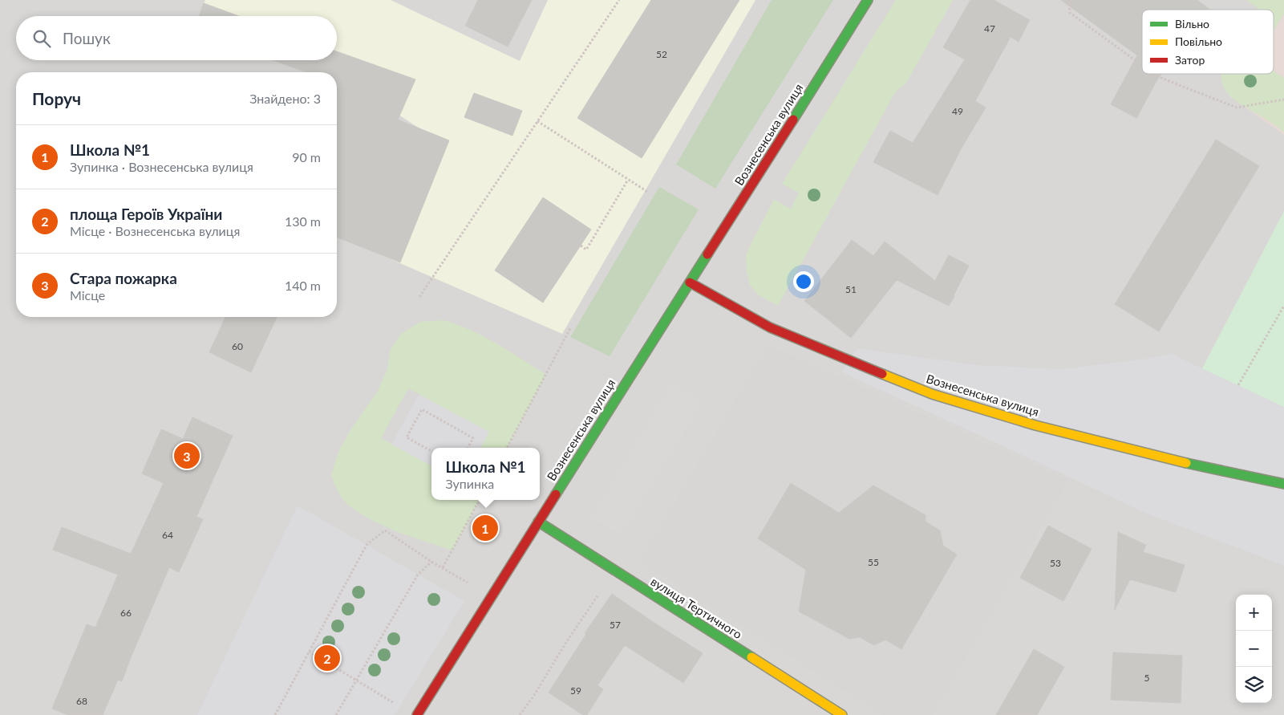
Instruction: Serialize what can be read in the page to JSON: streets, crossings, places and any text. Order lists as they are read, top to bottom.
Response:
{
  "streets": {
    "street": ["Вознесенська вулиця", "вулиця Тертичного"]
  },
  "crossings": [
    ["Вознесенська вулиця", "вулиця Тертичного"]
  ],
  "house_numbers": [
    "47",
    "52",
    "49",
    "51",
    "60",
    "64",
    "55",
    "53",
    "66",
    "57",
    "5",
    "59",
    "68"
  ],
  "legend": ["Вільно", "Повільно", "Затор"],
  "page": {
    "search": "Пошук",
    "heading": ["Поруч", "Знайдено: 3"],
    "list": [
      {
        "mark": "1",
        "name": "Школа №1",
        "note": "Зупинка · Вознесенська вулиця",
        "value": "90 m"
      },
      {
        "mark": "2",
        "name": "площа Героїв України",
        "note": "Місце · Вознесенська вулиця",
        "value": "130 m"
      },
      {
        "mark": "3",
        "name": "Стара пожарка",
        "note": "Місце",
        "value": "140 m"
      }
    ],
    "pins": ["3", "1", "2"],
    "popup": ["Школа №1", "Зупинка"],
    "map_buttons": ["+", "−"]
  }
}
